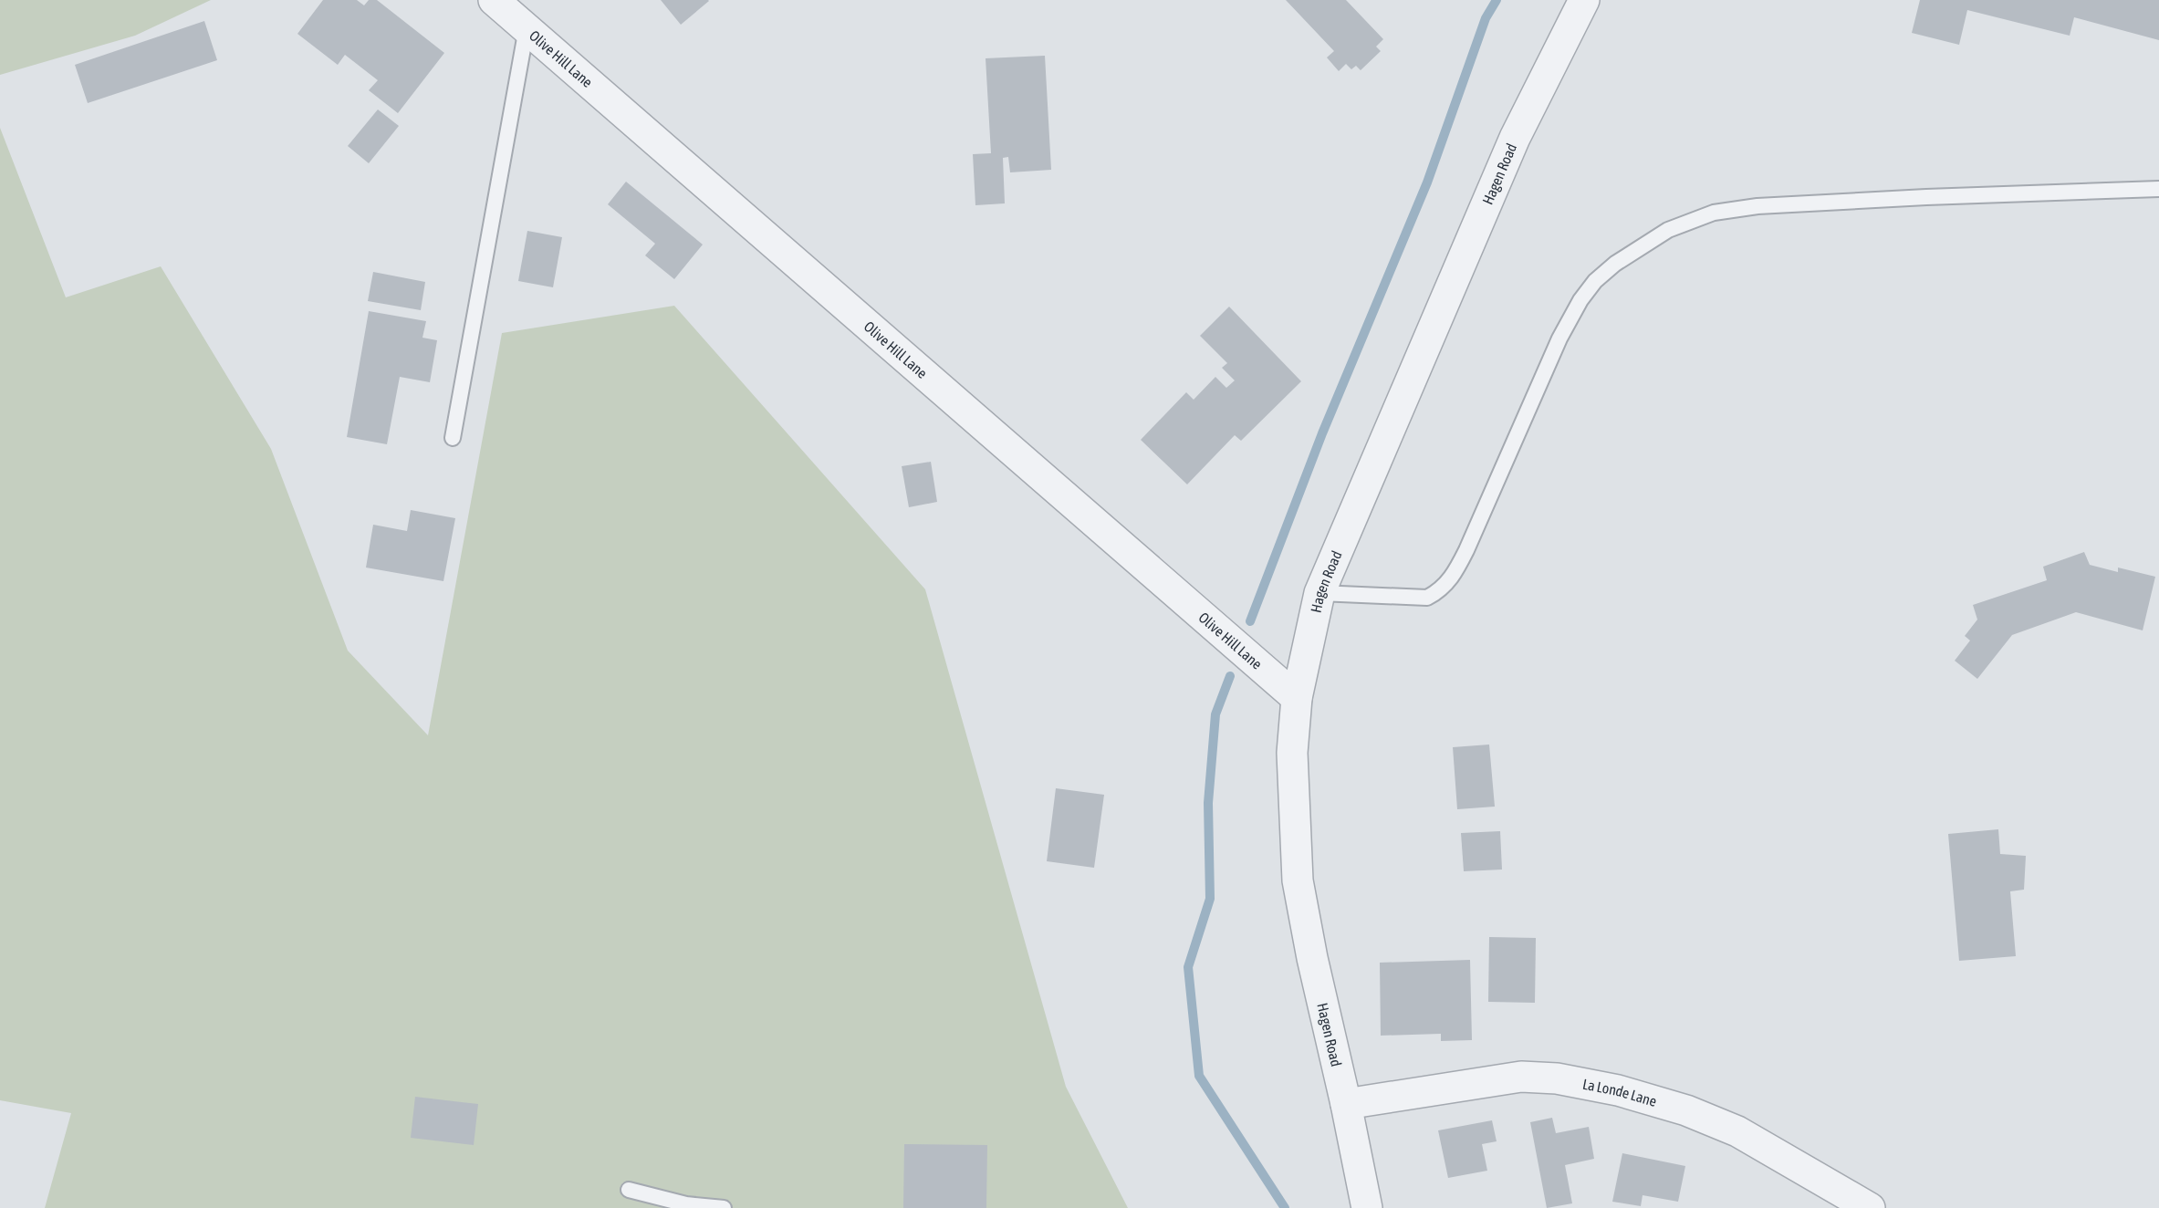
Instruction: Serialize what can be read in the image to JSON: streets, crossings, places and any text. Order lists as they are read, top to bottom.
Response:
{
  "streets": {
    "street": ["Olive Hill Lane", "Hagen Road", "La Londe Lane"]
  },
  "crossings": [
    ["Olive Hill Lane", "Hagen Road"],
    ["Hagen Road", "La Londe Lane"]
  ]
}
